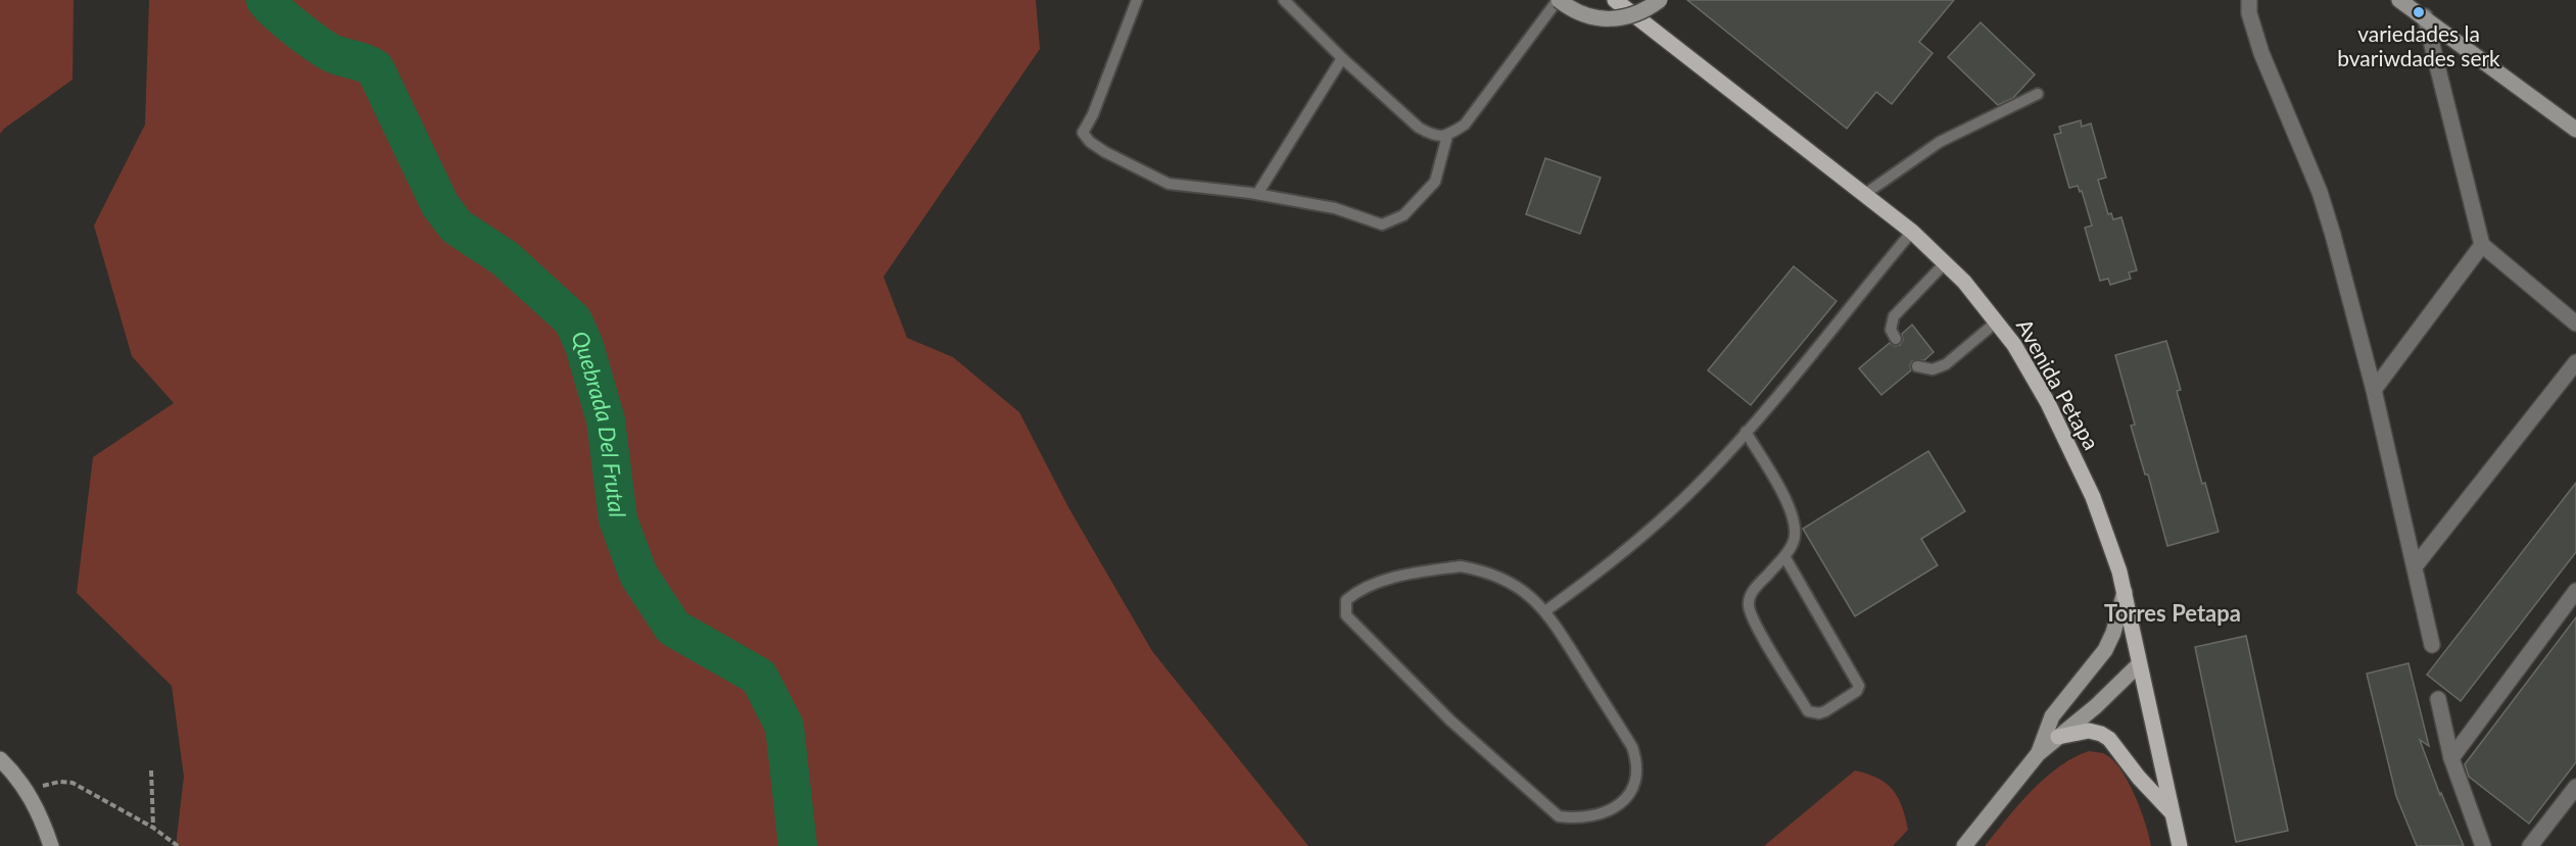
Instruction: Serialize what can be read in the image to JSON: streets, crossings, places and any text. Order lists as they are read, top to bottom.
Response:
{
  "streets": {
    "main road": ["Avenida Petapa"]
  },
  "districts": ["Torres Petapa"],
  "water": ["Quebrada Del Frutal"],
  "places": ["variedades la bvariwdades serk"]
}
